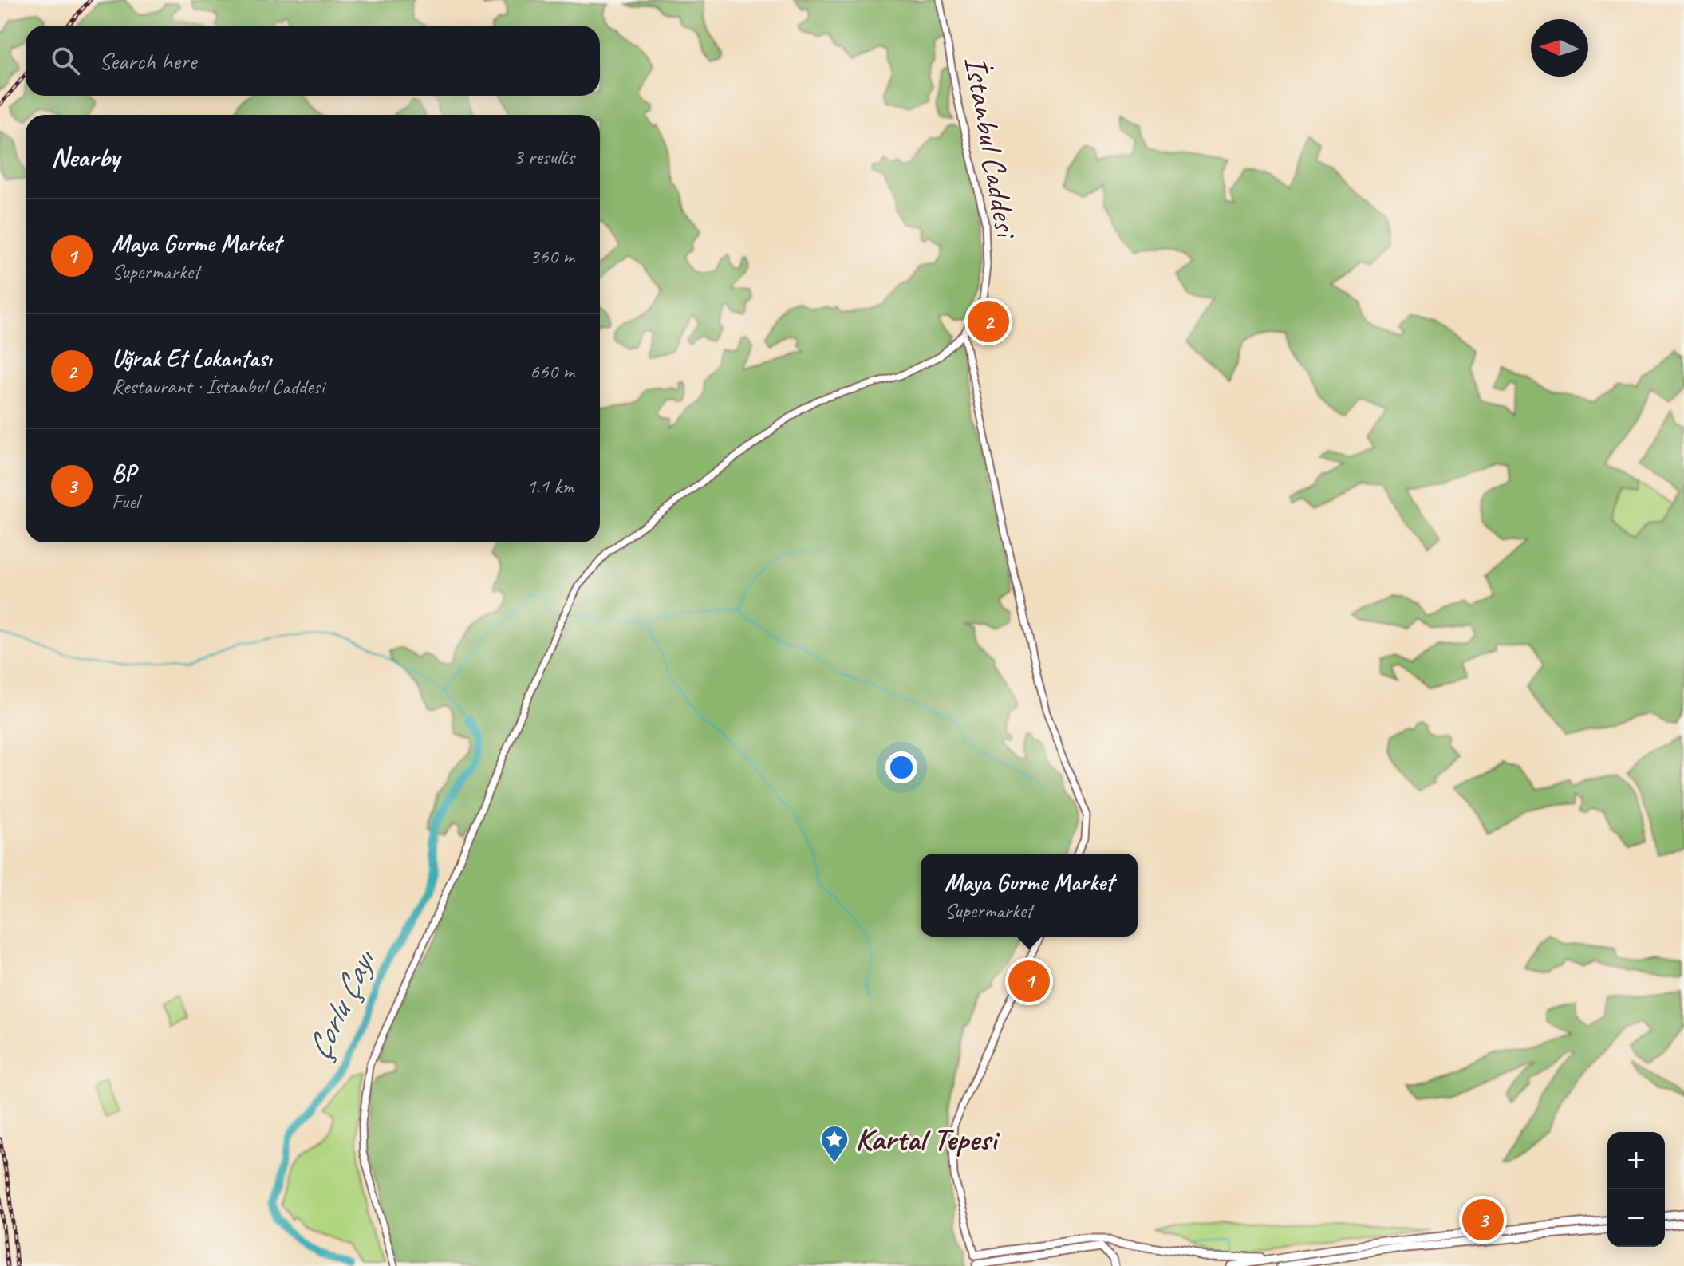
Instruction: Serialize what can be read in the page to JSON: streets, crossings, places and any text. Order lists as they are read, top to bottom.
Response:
{
  "streets": {
    "street": ["İstanbul Caddesi"]
  },
  "water": ["Çorlu Çayı"],
  "places": {
    "place": ["Kartal Tepesi"]
  },
  "north": "left",
  "page": {
    "search": "Search here",
    "heading": ["Nearby", "3 results"],
    "list": [
      {
        "mark": "1",
        "name": "Maya Gurme Market",
        "note": "Supermarket",
        "value": "360 m"
      },
      {
        "mark": "2",
        "name": "Uğrak Et Lokantası",
        "note": "Restaurant · İstanbul Caddesi",
        "value": "660 m"
      },
      {
        "mark": "3",
        "name": "BP",
        "note": "Fuel",
        "value": "1.1 km"
      }
    ],
    "pins": ["2", "1", "3"],
    "popup": ["Maya Gurme Market", "Supermarket"],
    "map_buttons": ["+", "−"]
  }
}
